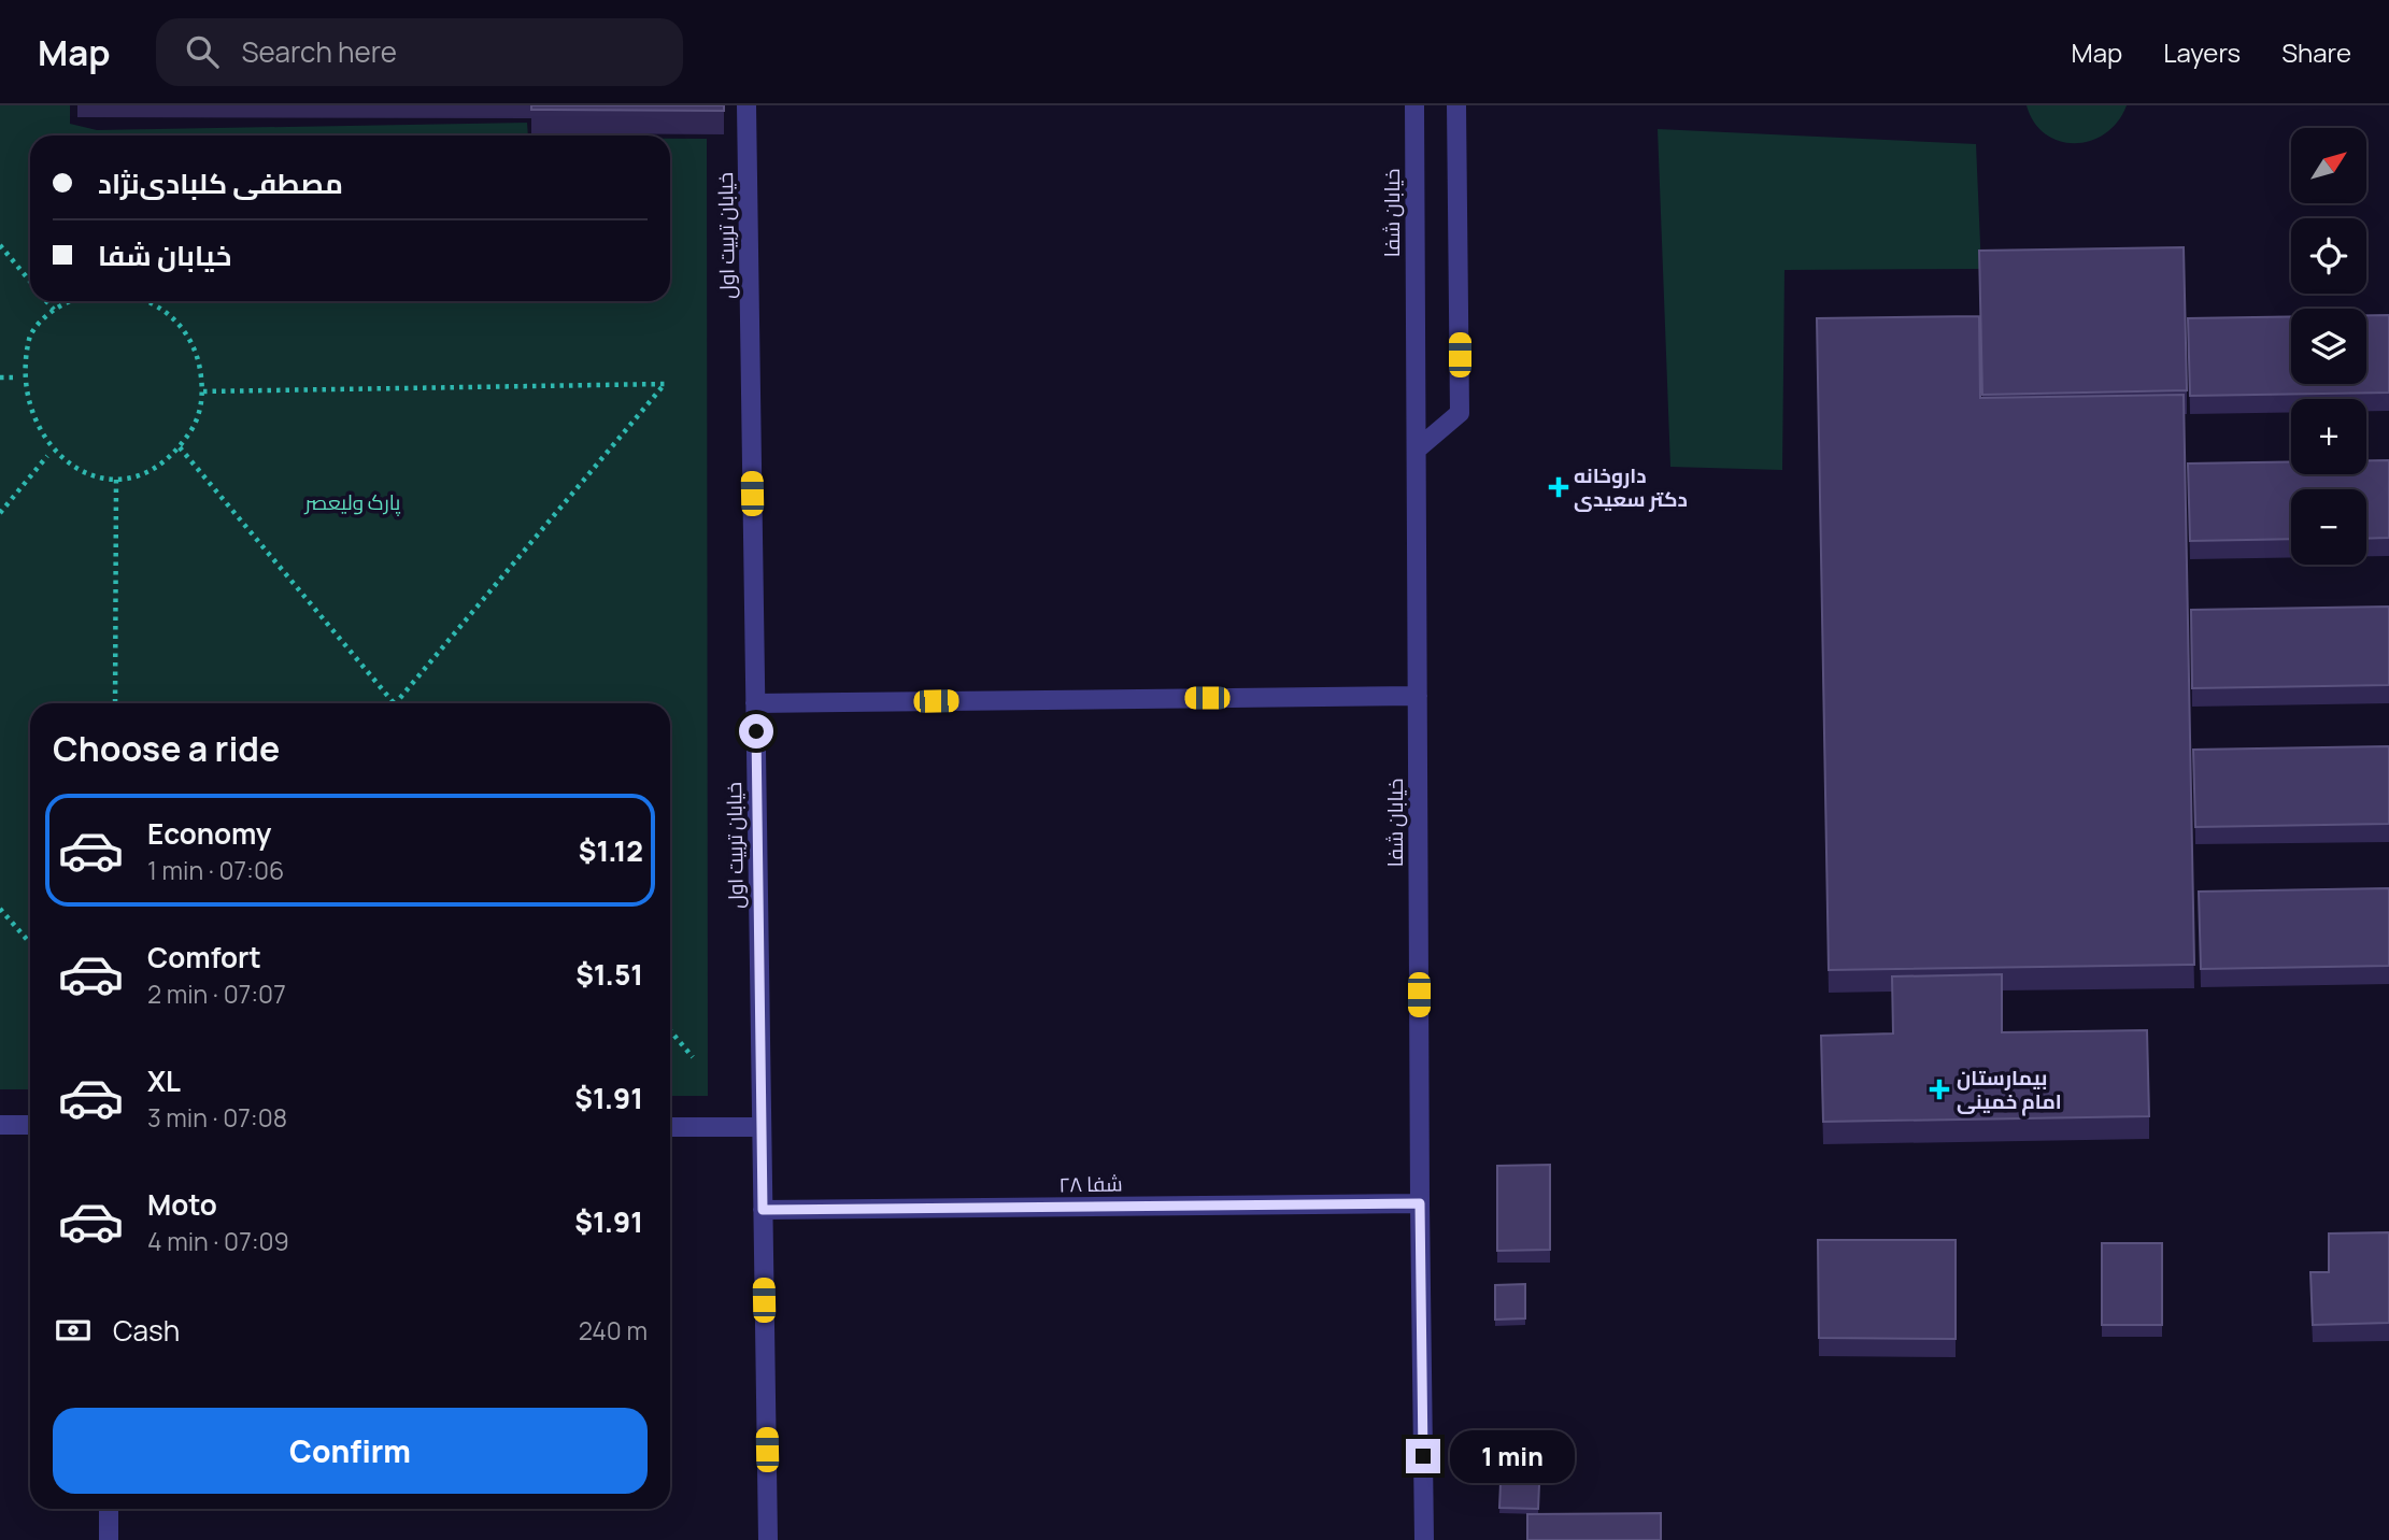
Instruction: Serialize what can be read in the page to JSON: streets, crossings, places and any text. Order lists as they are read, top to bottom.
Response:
{
  "streets": {
    "street": ["خیابان شفا", "خیابان تربیت اول", "شفا ۲۸"]
  },
  "crossings": [
    ["خیابان شفا", "شفا ۲۸"],
    ["خیابان تربیت اول", "شفا ۲۸"]
  ],
  "parks": ["پارک ولیعصر"],
  "places": {
    "health": ["داروخانه دکتر سعیدی", "بیمارستان امام خمینی"]
  },
  "north": "top right",
  "page": {
    "header": "Map",
    "search": "Search here",
    "nav": ["Map", "Layers", "Share"],
    "map_buttons": ["+", "−"],
    "banner": ["مصطفی کلبادی‌نژاد", "خیابان شفا"],
    "heading": "Choose a ride",
    "list": [
      {
        "name": "Economy",
        "note": "1 min · 07:06",
        "value": "$1.12"
      },
      {
        "name": "Comfort",
        "note": "2 min · 07:07",
        "value": "$1.51"
      },
      {
        "name": "XL",
        "note": "3 min · 07:08",
        "value": "$1.91"
      },
      {
        "name": "Moto",
        "note": "4 min · 07:09",
        "value": "$1.91"
      }
    ],
    "pay": ["Cash", "240 m"],
    "buttons": "Confirm",
    "bubble": "1 min"
  }
}
